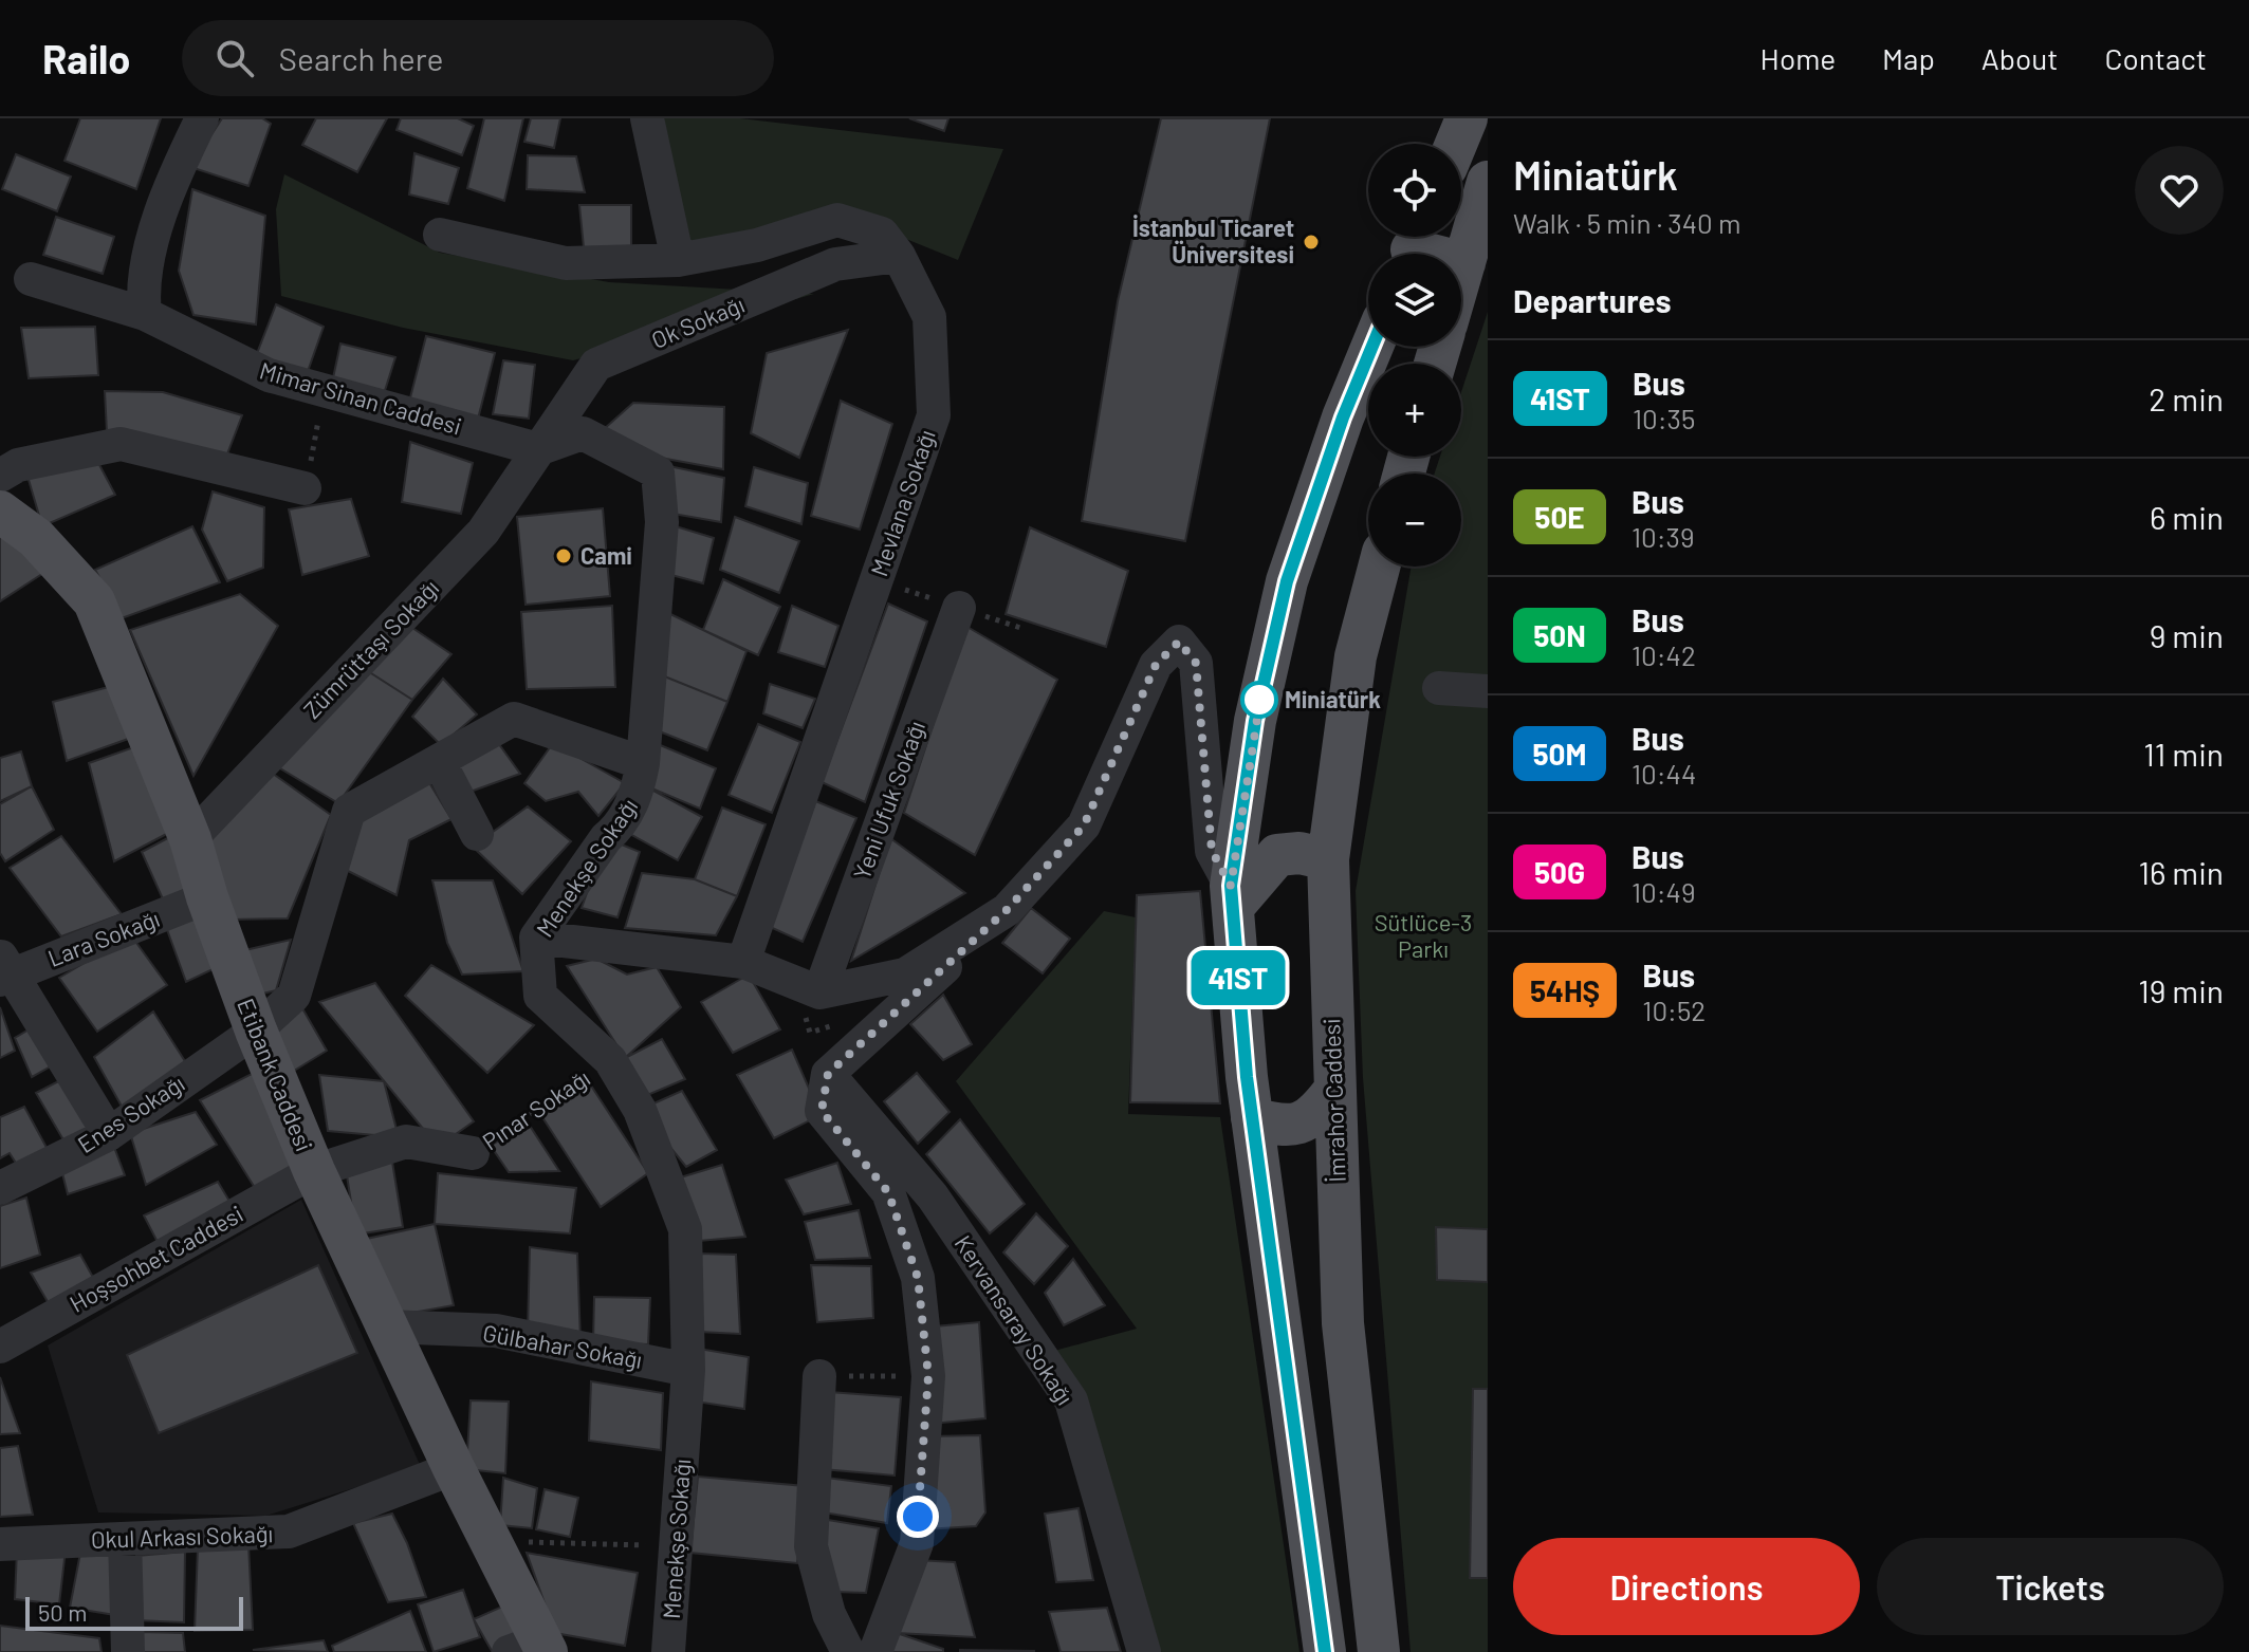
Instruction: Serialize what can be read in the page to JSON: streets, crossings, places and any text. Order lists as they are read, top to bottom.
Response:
{
  "streets": {
    "main road": ["Etibank Caddesi", "İmrahor Caddesi"],
    "street": [
      "Ok Sokağı",
      "Mimar Sinan Caddesi",
      "Mevlana Sokağı",
      "Zümrüttaşı Sokağı",
      "Yeni Ufuk Sokağı",
      "Menekşe Sokağı",
      "Lara Sokağı",
      "Pınar Sokağı",
      "Enes Sokağı",
      "Hoşsohbet Caddesi",
      "Kervansaray Sokağı",
      "Gülbahar Sokağı",
      "Okul Arkası Sokağı"
    ]
  },
  "crossings": [
    ["Ok Sokağı", "Mimar Sinan Caddesi"],
    ["Ok Sokağı", "Mevlana Sokağı"],
    ["Ok Sokağı", "Zümrüttaşı Sokağı"],
    ["Ok Sokağı", "Menekşe Sokağı"],
    ["Mimar Sinan Caddesi", "Zümrüttaşı Sokağı"],
    ["Mimar Sinan Caddesi", "Menekşe Sokağı"],
    ["Zümrüttaşı Sokağı", "Menekşe Sokağı"],
    ["Zümrüttaşı Sokağı", "Etibank Caddesi"],
    ["Menekşe Sokağı", "Pınar Sokağı"],
    ["Menekşe Sokağı", "Enes Sokağı"],
    ["Menekşe Sokağı", "Gülbahar Sokağı"],
    ["Lara Sokağı", "Etibank Caddesi"],
    ["Etibank Caddesi", "Pınar Sokağı"],
    ["Etibank Caddesi", "Enes Sokağı"],
    ["Etibank Caddesi", "Hoşsohbet Caddesi"],
    ["Etibank Caddesi", "Gülbahar Sokağı"],
    ["Etibank Caddesi", "Okul Arkası Sokağı"],
    ["Pınar Sokağı", "Hoşsohbet Caddesi"]
  ],
  "parks": ["Sütlüce-3 Parkı"],
  "places": ["İstanbul Ticaret Üniversitesi", "Cami", "Miniatürk"],
  "lines": ["bus line 41ST"],
  "scale_bar": "50 m",
  "page": {
    "header": "Railo",
    "search": "Search here",
    "nav": [
      "Home",
      "Map",
      "About",
      "Contact"
    ],
    "on_map": "41ST",
    "heading": [
      ["Miniatürk", "Walk · 5 min · 340 m"],
      "Departures"
    ],
    "map_buttons": ["+", "−"],
    "list": [
      {
        "mark": "41ST",
        "name": "Bus",
        "note": "10:35",
        "value": "2 min"
      },
      {
        "mark": "50E",
        "name": "Bus",
        "note": "10:39",
        "value": "6 min"
      },
      {
        "mark": "50N",
        "name": "Bus",
        "note": "10:42",
        "value": "9 min"
      },
      {
        "mark": "50M",
        "name": "Bus",
        "note": "10:44",
        "value": "11 min"
      },
      {
        "mark": "50G",
        "name": "Bus",
        "note": "10:49",
        "value": "16 min"
      },
      {
        "mark": "54HŞ",
        "name": "Bus",
        "note": "10:52",
        "value": "19 min"
      }
    ],
    "buttons": ["Directions", "Tickets"],
    "scale": "50 m"
  }
}
